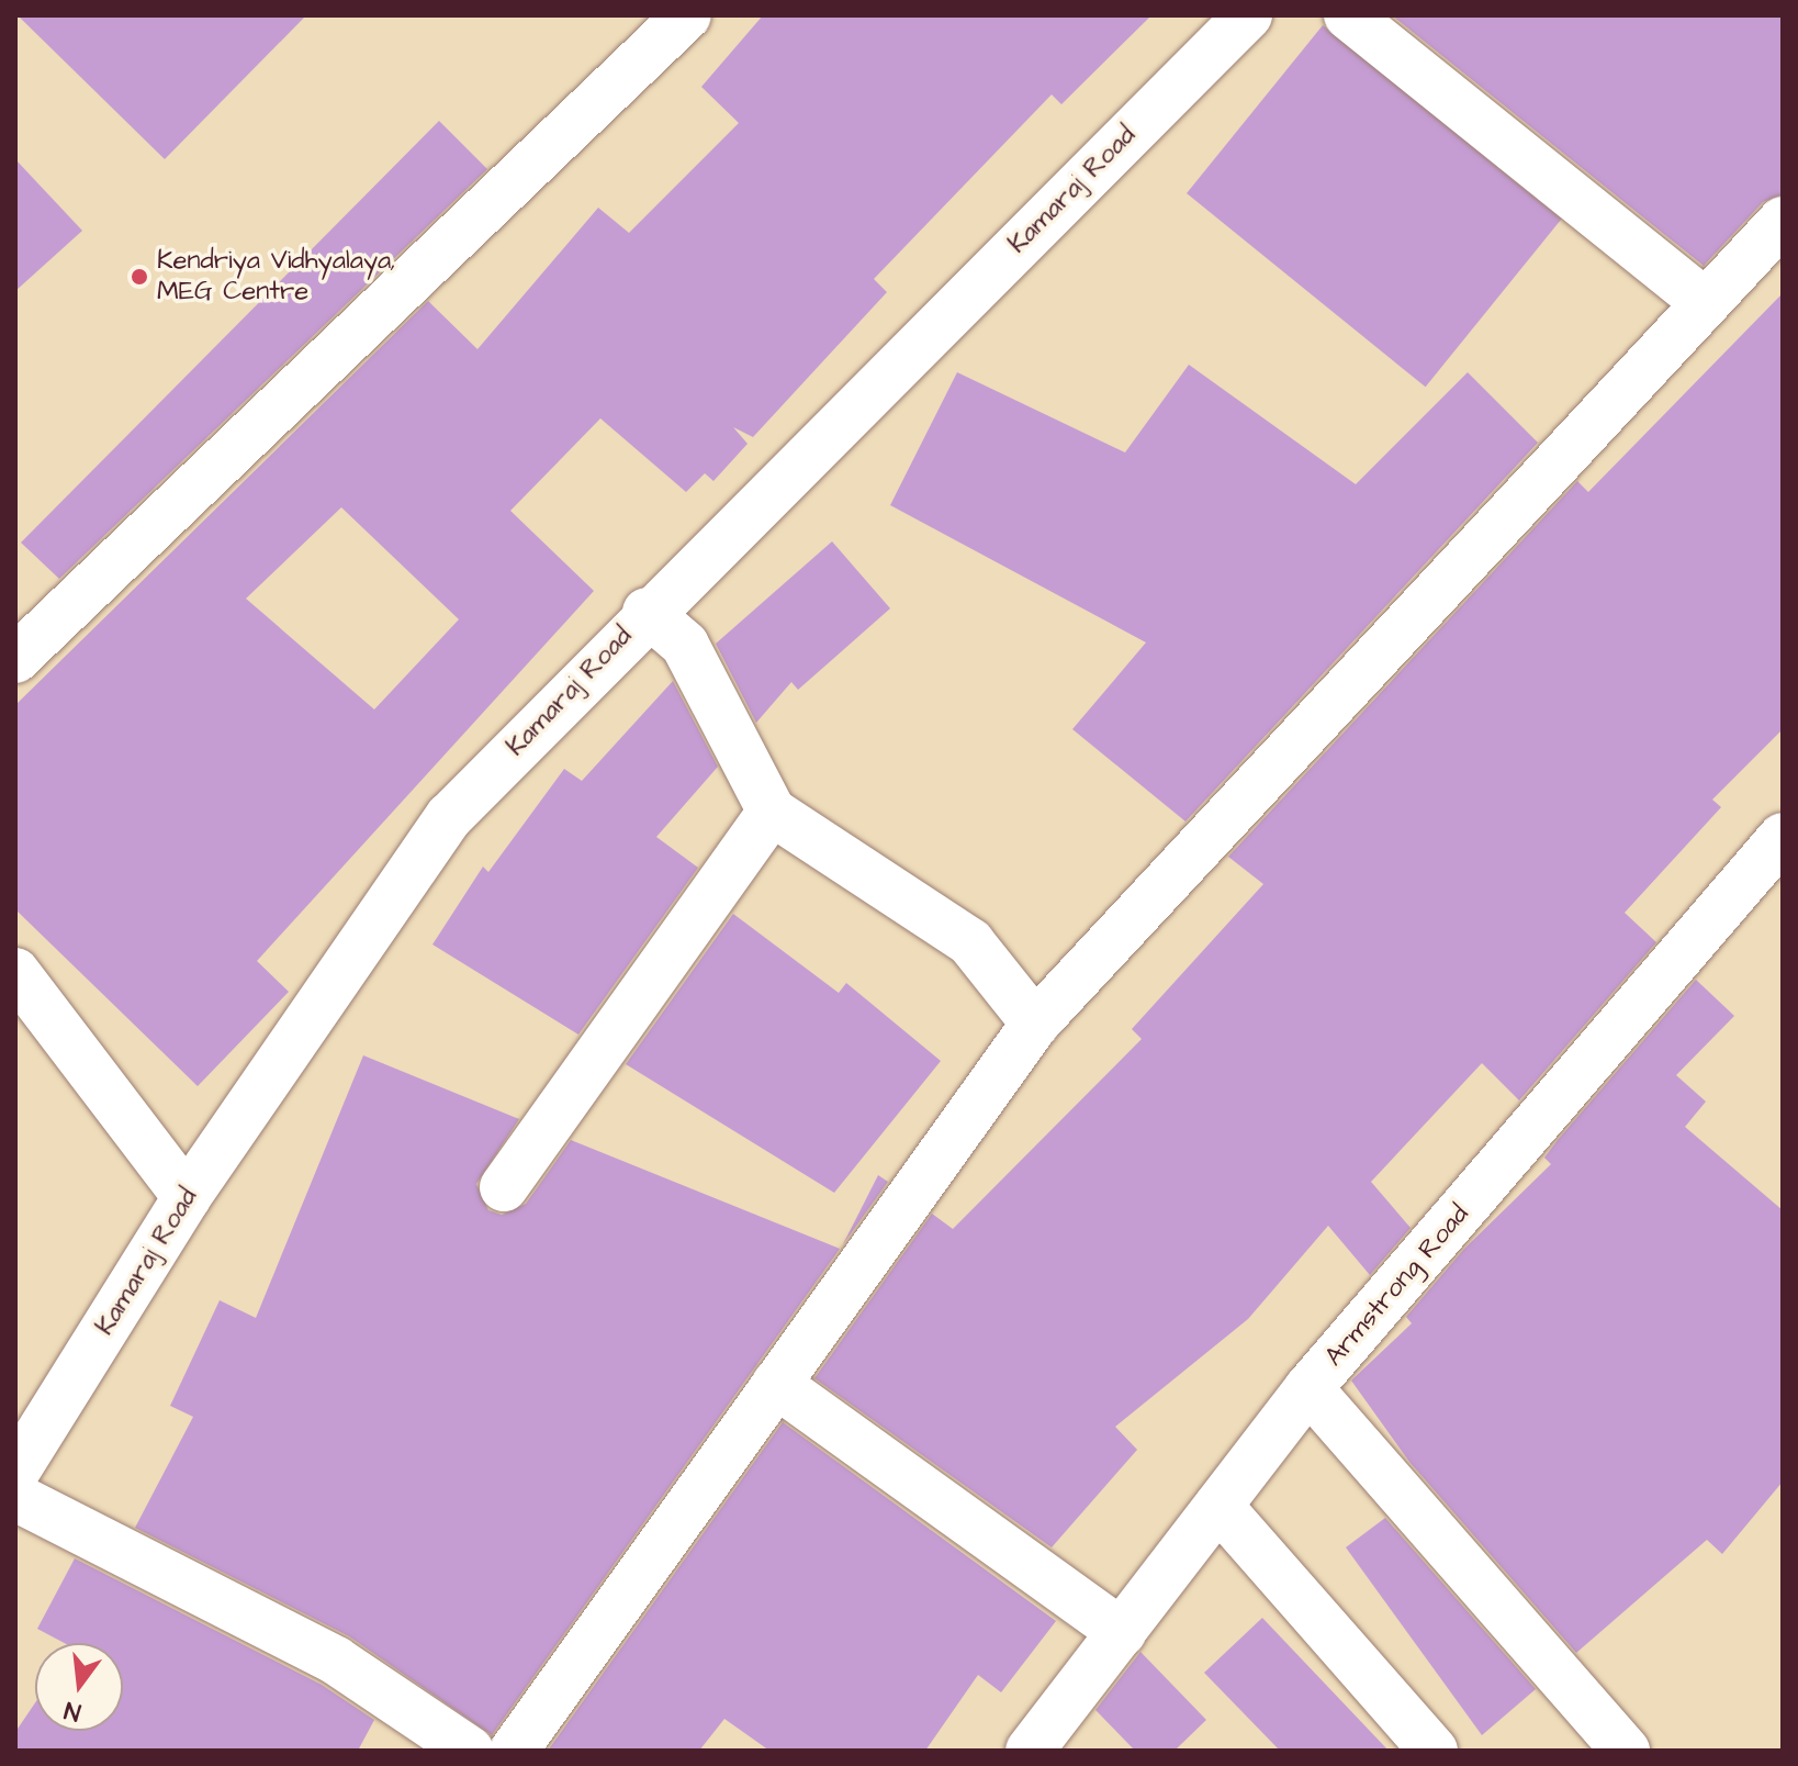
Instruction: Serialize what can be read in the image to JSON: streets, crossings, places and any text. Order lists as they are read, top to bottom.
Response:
{
  "streets": {
    "street": ["Kamaraj Road", "Armstrong Road"]
  },
  "places": ["Kendriya Vidhyalaya, MEG Centre"],
  "north": "bottom"
}
